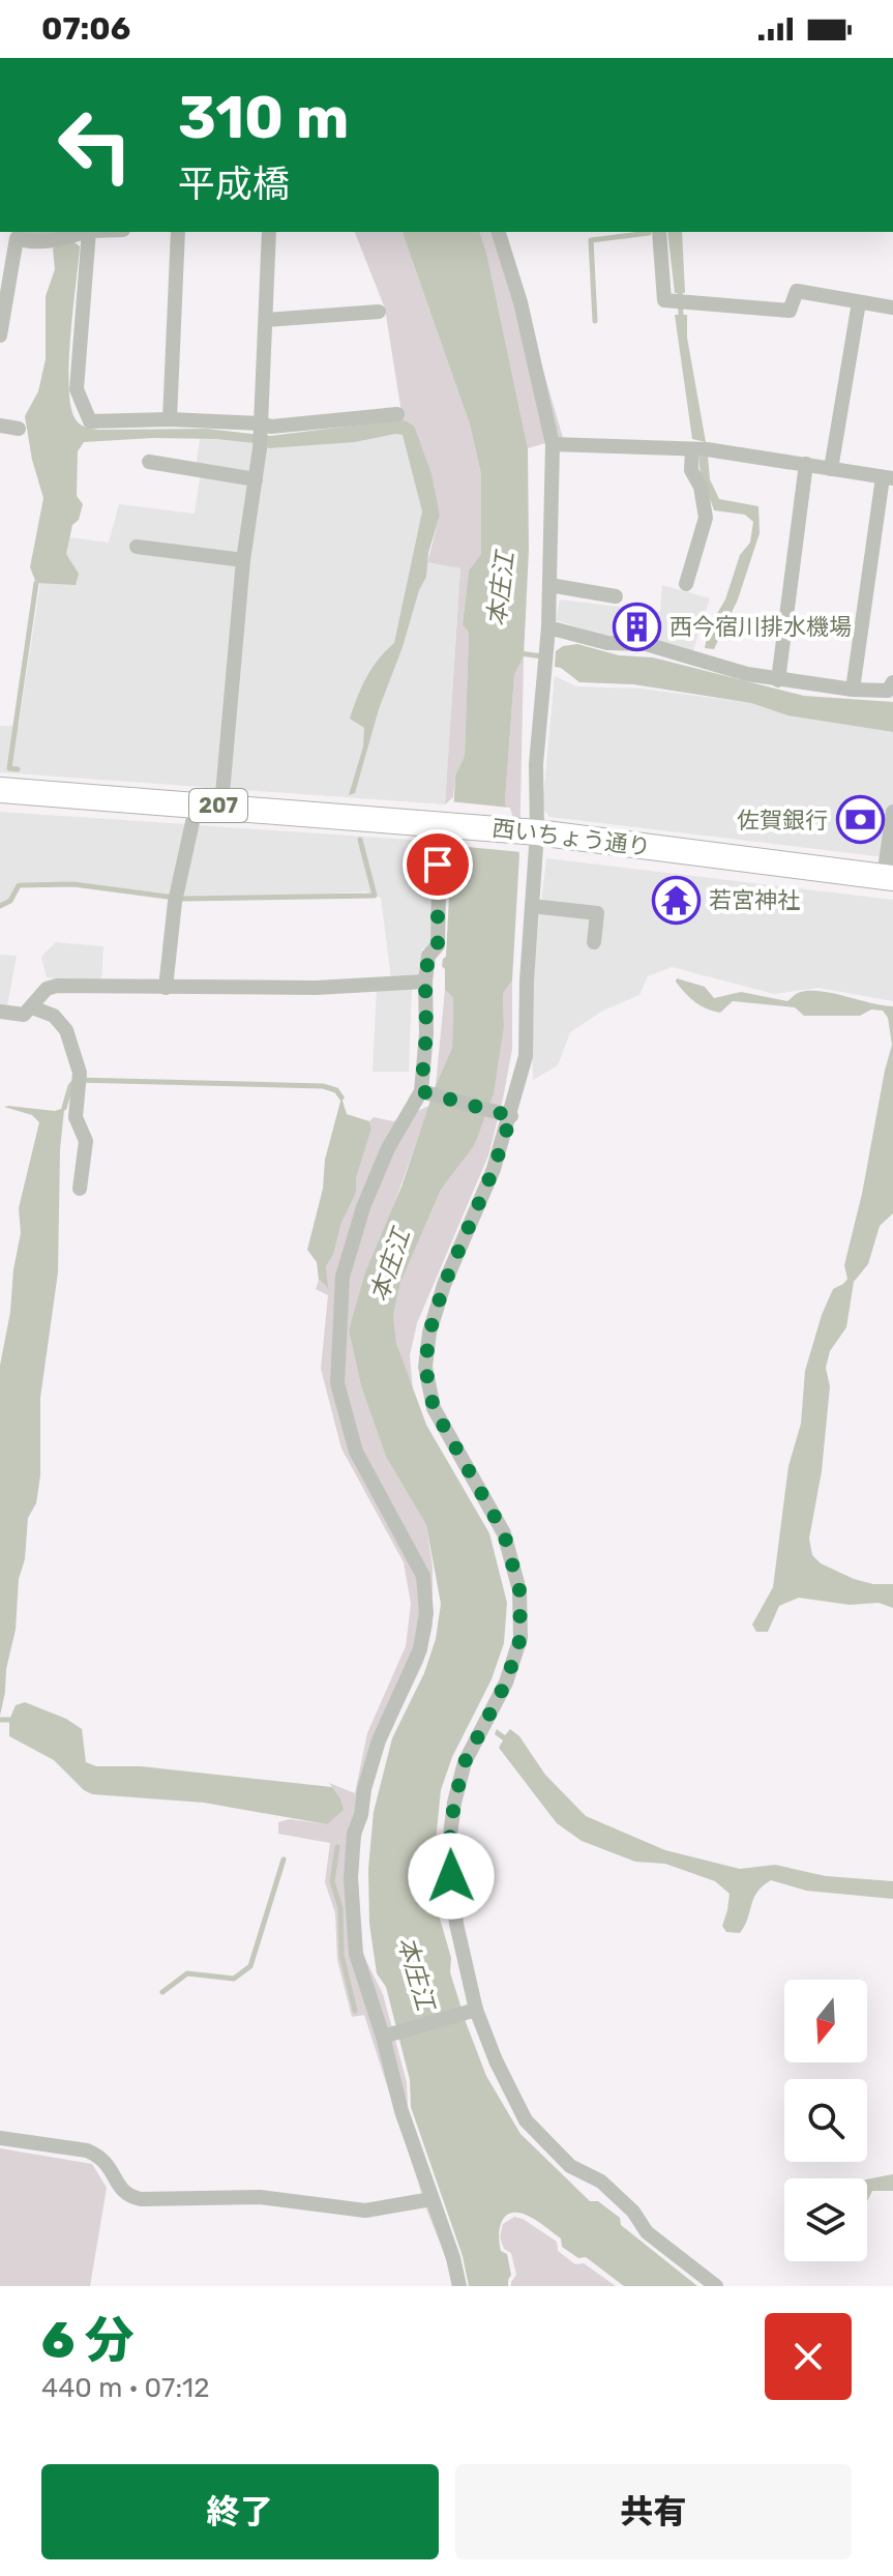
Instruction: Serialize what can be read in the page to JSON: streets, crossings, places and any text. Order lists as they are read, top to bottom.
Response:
{
  "streets": {
    "highway": ["207", "西いちょう通り"]
  },
  "water": ["本庄江"],
  "places": {
    "building": ["西今宿川排水機場"],
    "bank": ["佐賀銀行"],
    "temple": ["若宮神社"]
  },
  "north": "bottom",
  "page": {
    "status": "07:06",
    "turn": ["310 m", "平成橋"],
    "heading": ["6 分", "440 m · 07:12"],
    "buttons": ["終了", "共有"]
  }
}
